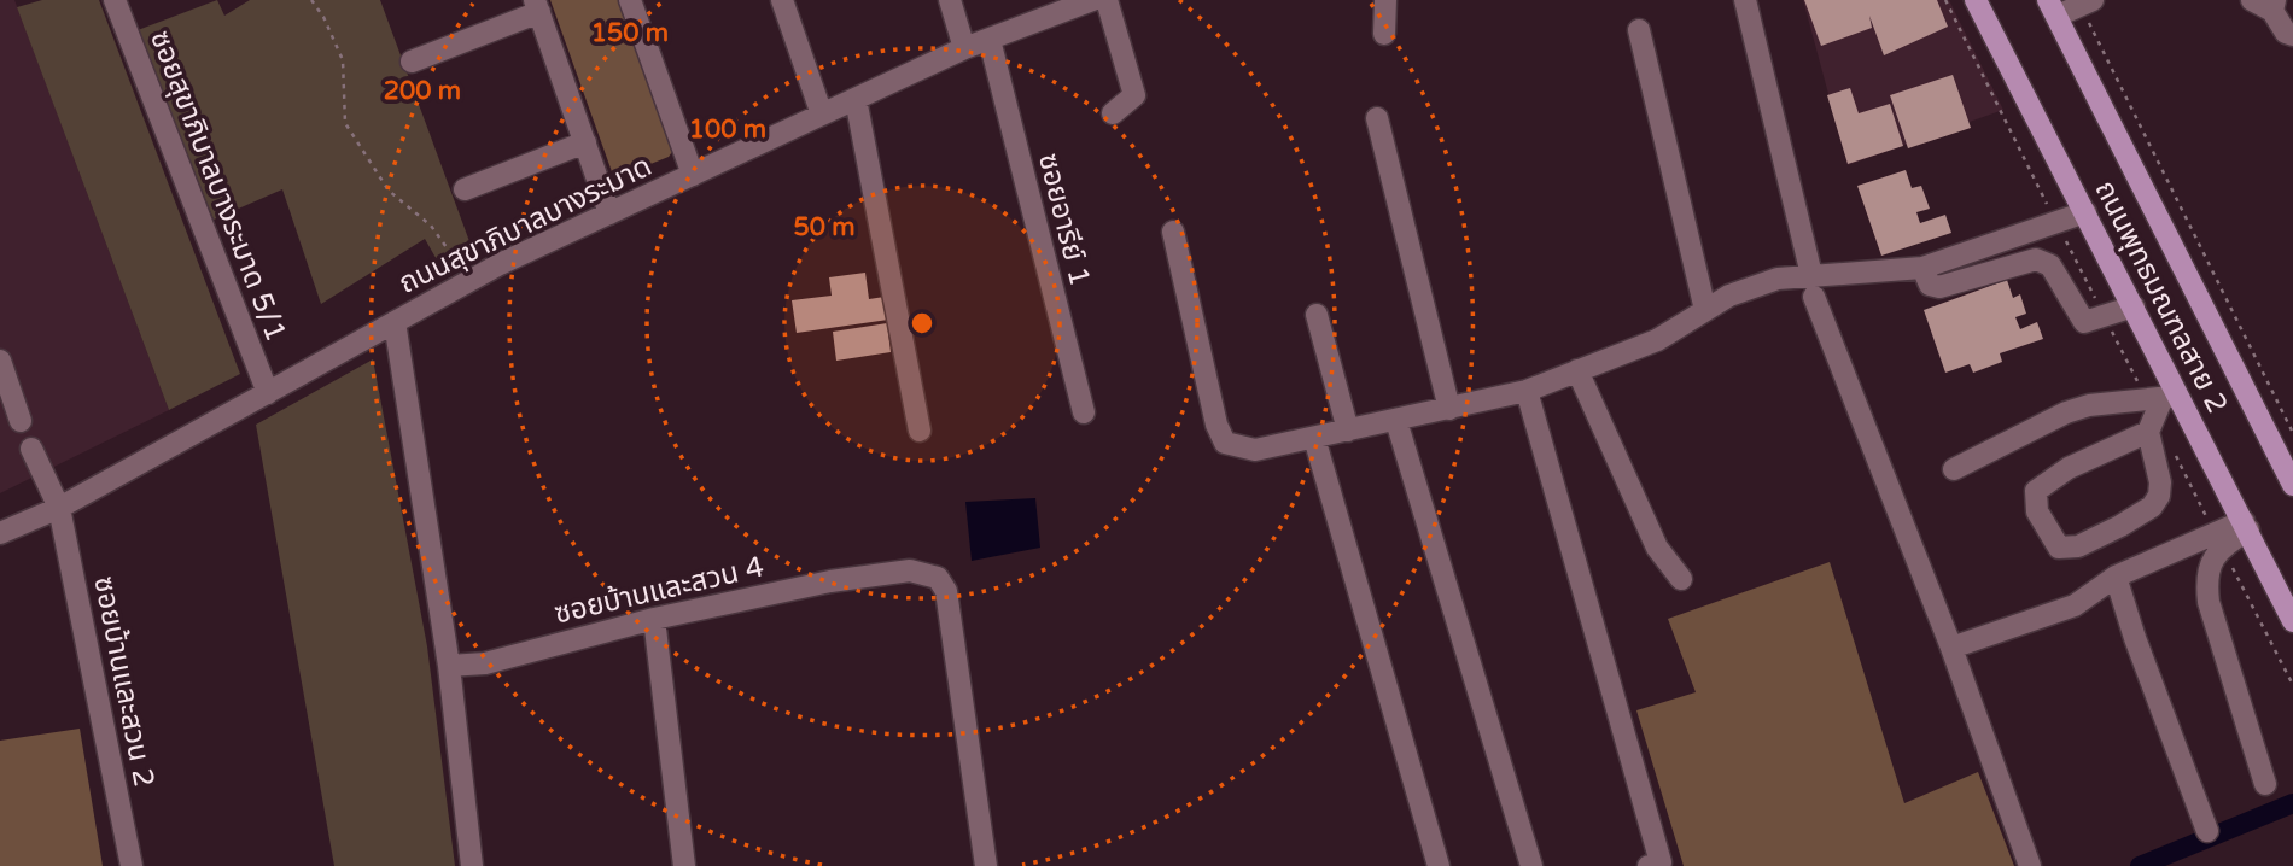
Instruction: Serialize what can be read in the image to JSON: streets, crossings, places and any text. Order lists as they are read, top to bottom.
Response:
{
  "streets": {
    "main road": ["ถนนพุทธมณฑลสาย 2"],
    "street": [
      "ซอยสุขาภิบาลบางระมาด 5/1",
      "ซอยอารีย์ 1",
      "ถนนสุขาภิบาลบางระมาด",
      "ซอยบ้านและสวน 4",
      "ซอยบ้านและสวน 2"
    ]
  },
  "crossings": [
    ["ซอยสุขาภิบาลบางระมาด 5/1", "ถนนสุขาภิบาลบางระมาด"],
    ["ซอยอารีย์ 1", "ถนนสุขาภิบาลบางระมาด"],
    ["ถนนสุขาภิบาลบางระมาด", "ซอยบ้านและสวน 2"]
  ],
  "rings": [
    "150 m",
    "200 m",
    "100 m",
    "50 m"
  ]
}
